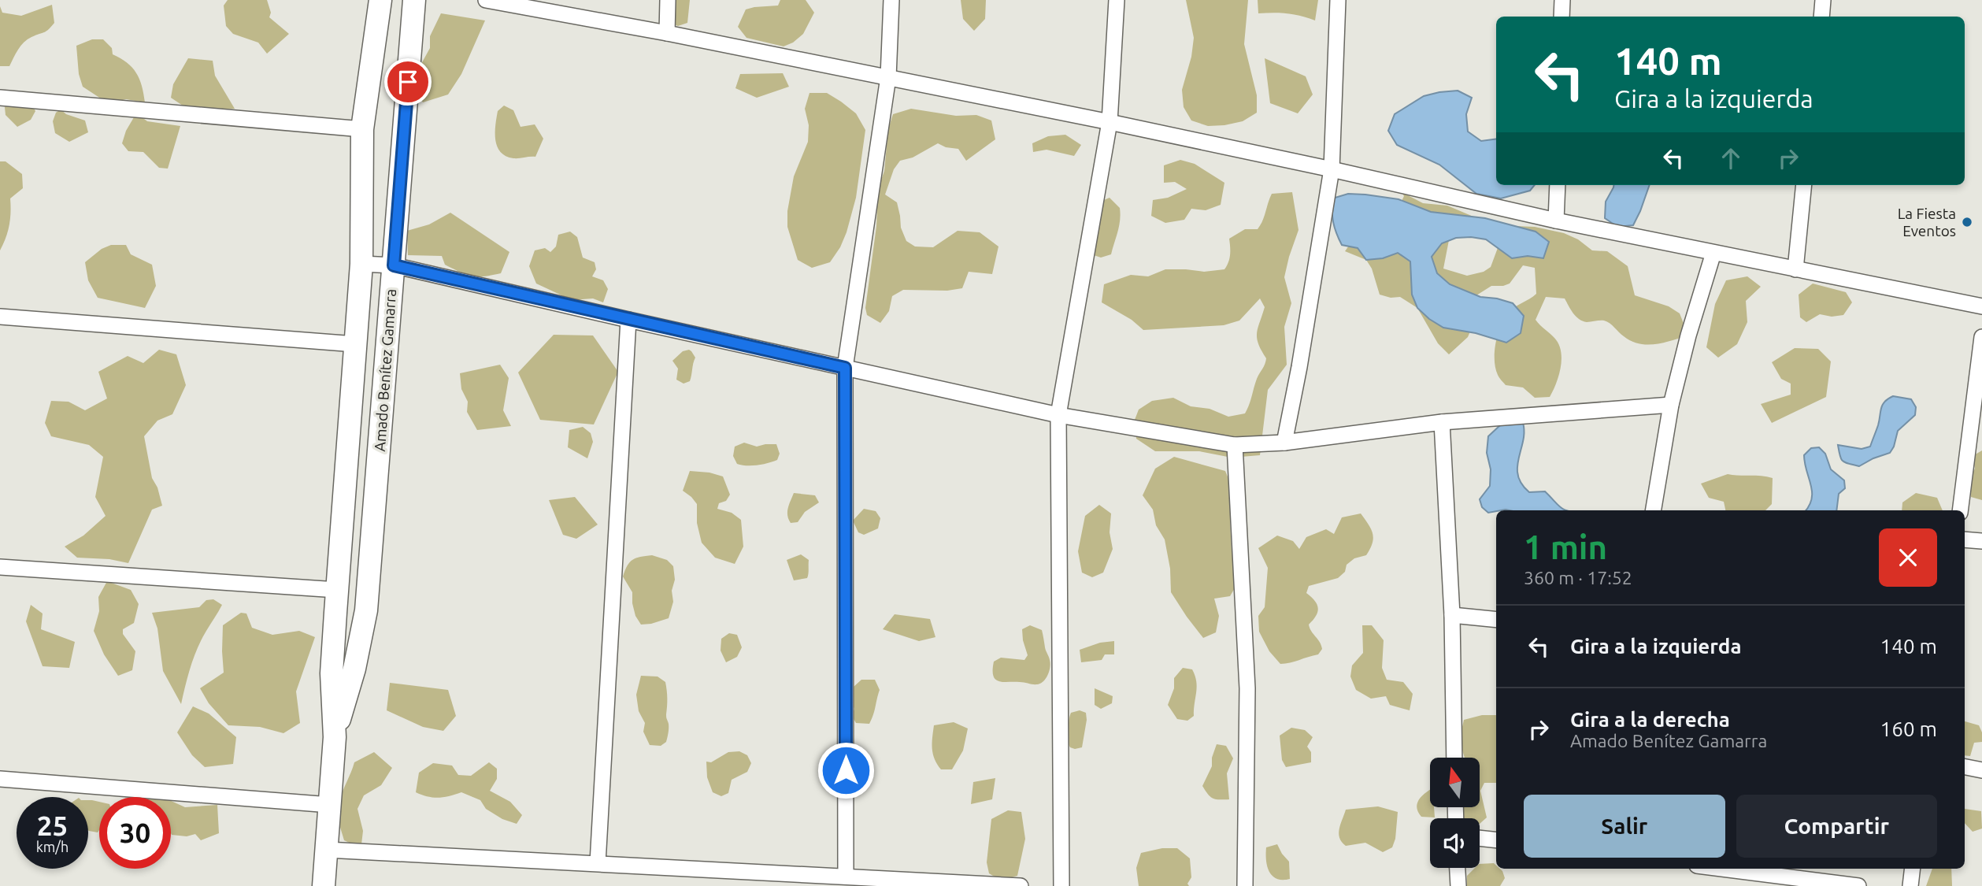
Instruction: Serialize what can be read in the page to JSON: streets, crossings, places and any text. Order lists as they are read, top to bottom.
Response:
{
  "streets": {
    "main road": ["Amado Benítez Gamarra"]
  },
  "places": ["La Fiesta Eventos"],
  "north": "top",
  "page": {
    "turn": ["140 m", "Gira a la izquierda"],
    "heading": ["1 min", "360 m · 17:52"],
    "list": [
      {
        "name": "Gira a la izquierda",
        "value": "140 m"
      },
      {
        "name": "Gira a la derecha",
        "note": "Amado Benítez Gamarra",
        "value": "160 m"
      }
    ],
    "buttons": ["Salir", "Compartir"],
    "speed": "25 km/h",
    "limit": "30"
  }
}
